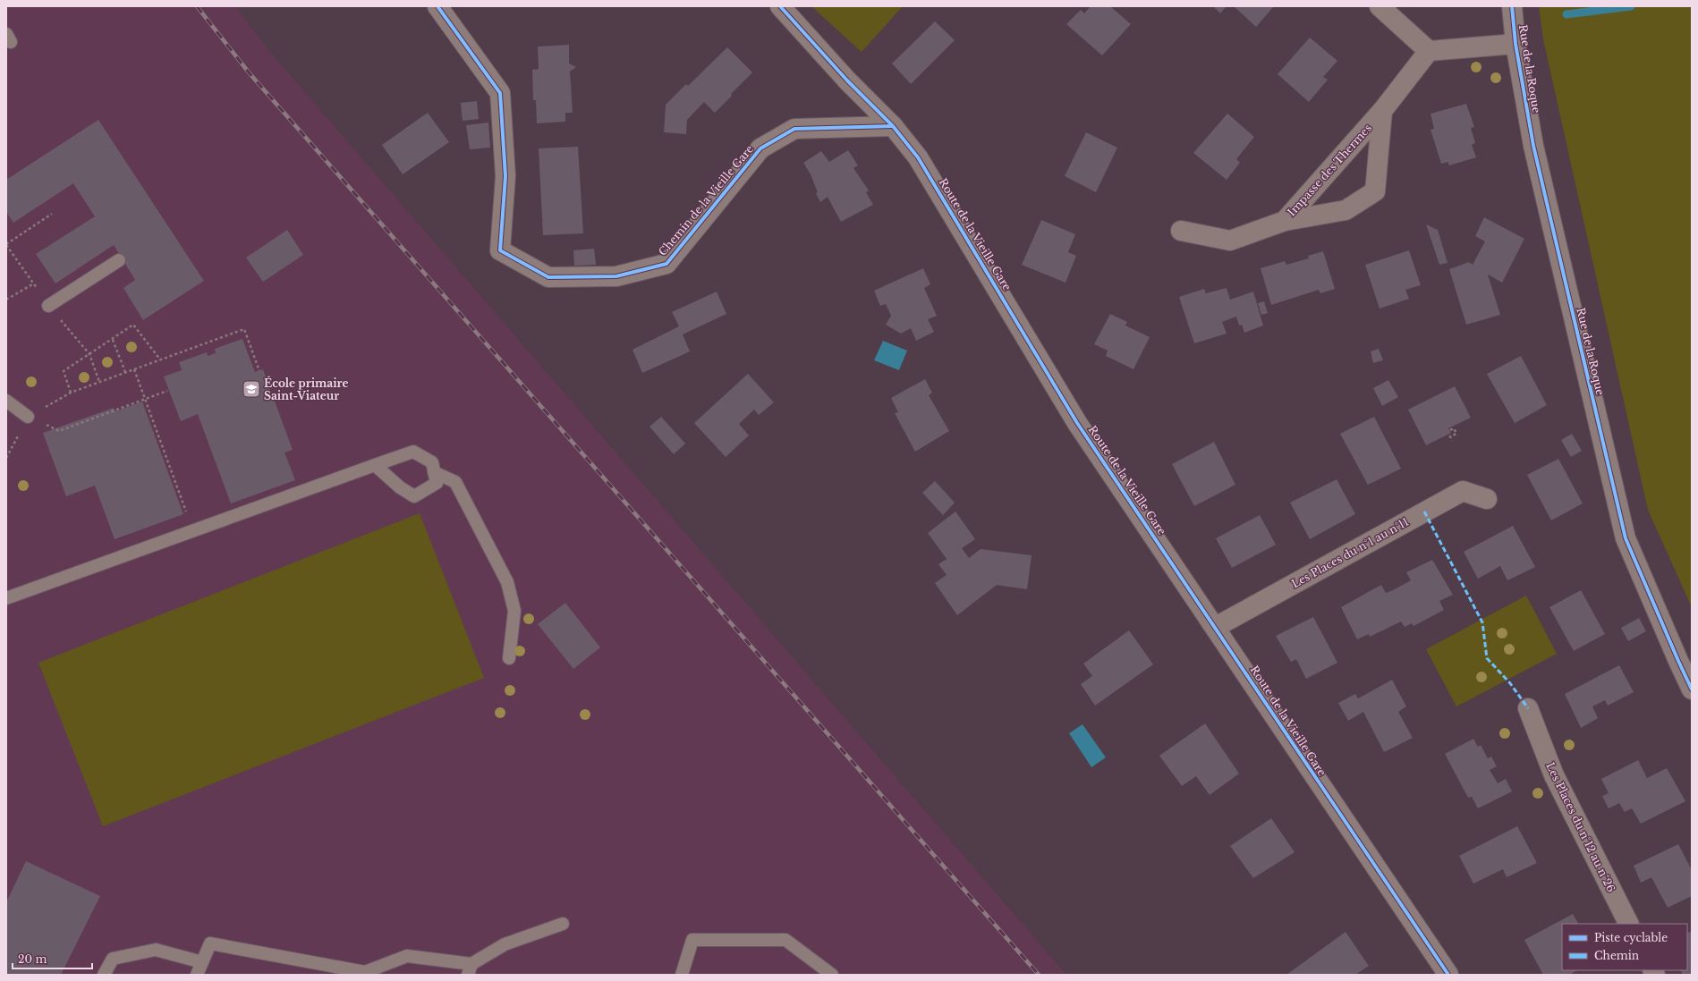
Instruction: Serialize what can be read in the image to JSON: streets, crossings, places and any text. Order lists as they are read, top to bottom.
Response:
{
  "streets": {
    "street": [
      "Rue de la Roque",
      "Impasse des Thermes",
      "Chemin de la Vieille Gare",
      "Route de la Vieille Gare",
      "Les Places du n°1 au n°11",
      "Les Places du n°12 au n°26"
    ]
  },
  "crossings": [
    ["Chemin de la Vieille Gare", "Route de la Vieille Gare"],
    ["Route de la Vieille Gare", "Les Places du n°1 au n°11"]
  ],
  "places": {
    "school or university": ["École primaire Saint-Viateur"]
  },
  "legend": ["Piste cyclable", "Chemin"],
  "scale_bar": "20 m"
}
